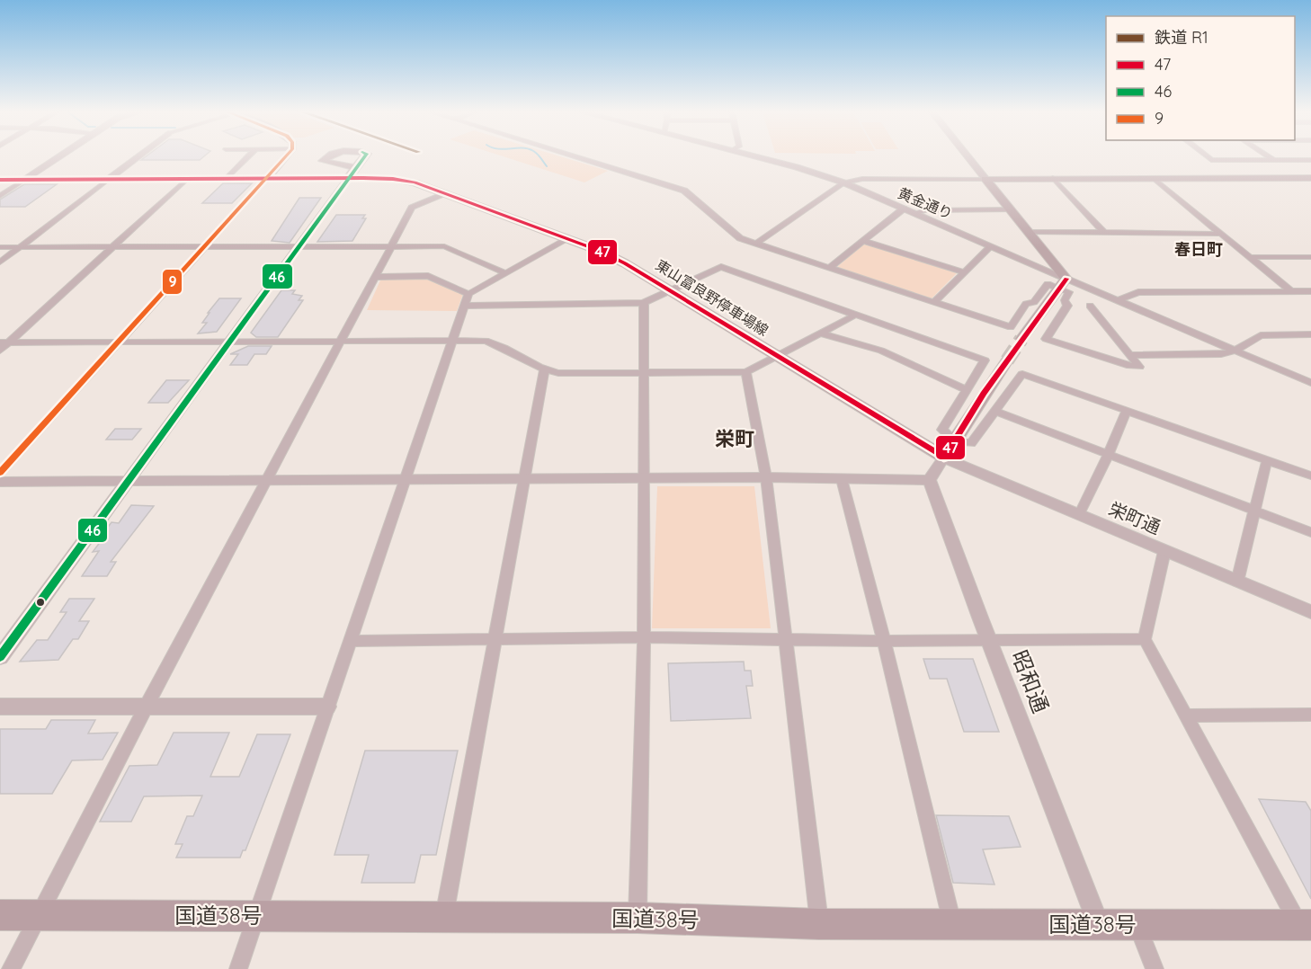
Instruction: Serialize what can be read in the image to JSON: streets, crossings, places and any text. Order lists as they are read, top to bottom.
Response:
{
  "streets": {
    "highway": ["国道38号"],
    "main road": ["東山富良野停車場線"],
    "street": ["黄金通り", "栄町通", "昭和通"]
  },
  "crossings": [
    ["東山富良野停車場線", "栄町通"],
    ["昭和通", "国道38号"]
  ],
  "districts": ["春日町", "栄町"],
  "lines": ["transit line 46", "transit line 9", "transit line 47"],
  "legend": [
    "鉄道 R1",
    "47",
    "46",
    "9"
  ]
}
